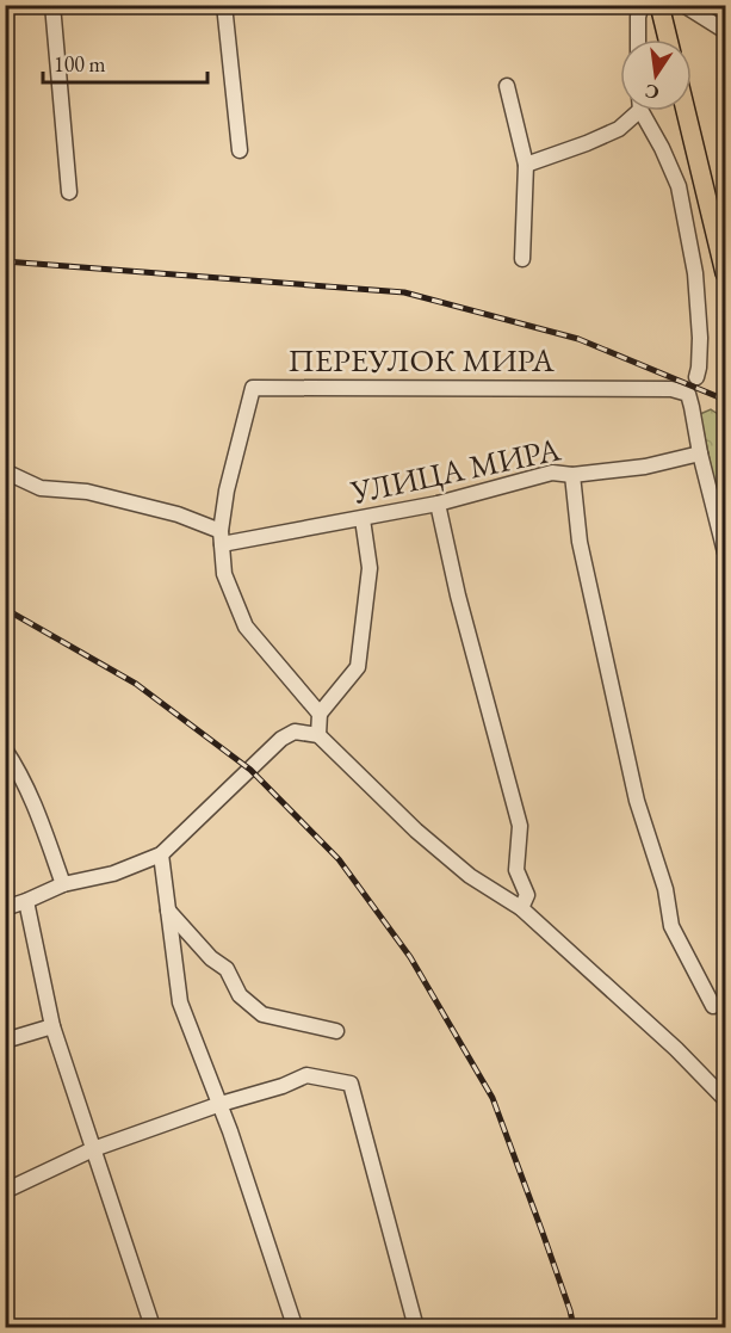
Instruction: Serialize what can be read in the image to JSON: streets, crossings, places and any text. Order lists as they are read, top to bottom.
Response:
{
  "streets": {
    "street": ["ПЕРЕУЛОК МИРА", "УЛИЦА МИРА"]
  },
  "crossings": [
    ["ПЕРЕУЛОК МИРА", "УЛИЦА МИРА"]
  ],
  "scale_bar": "100 m",
  "north": "bottom"
}
